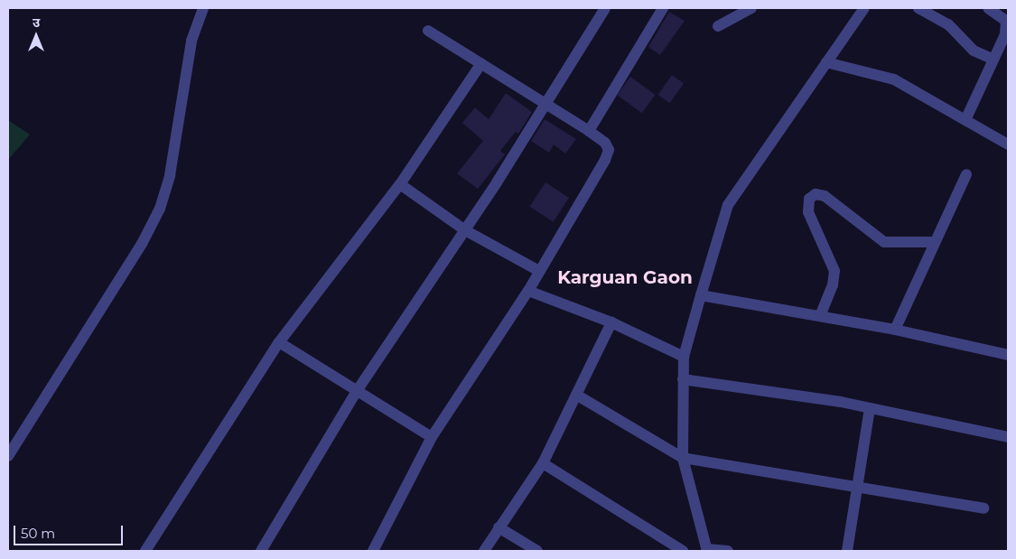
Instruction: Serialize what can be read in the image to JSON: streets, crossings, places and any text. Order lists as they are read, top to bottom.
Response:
{
  "districts": ["Karguan Gaon"],
  "scale_bar": "50 m",
  "north": "top"
}
